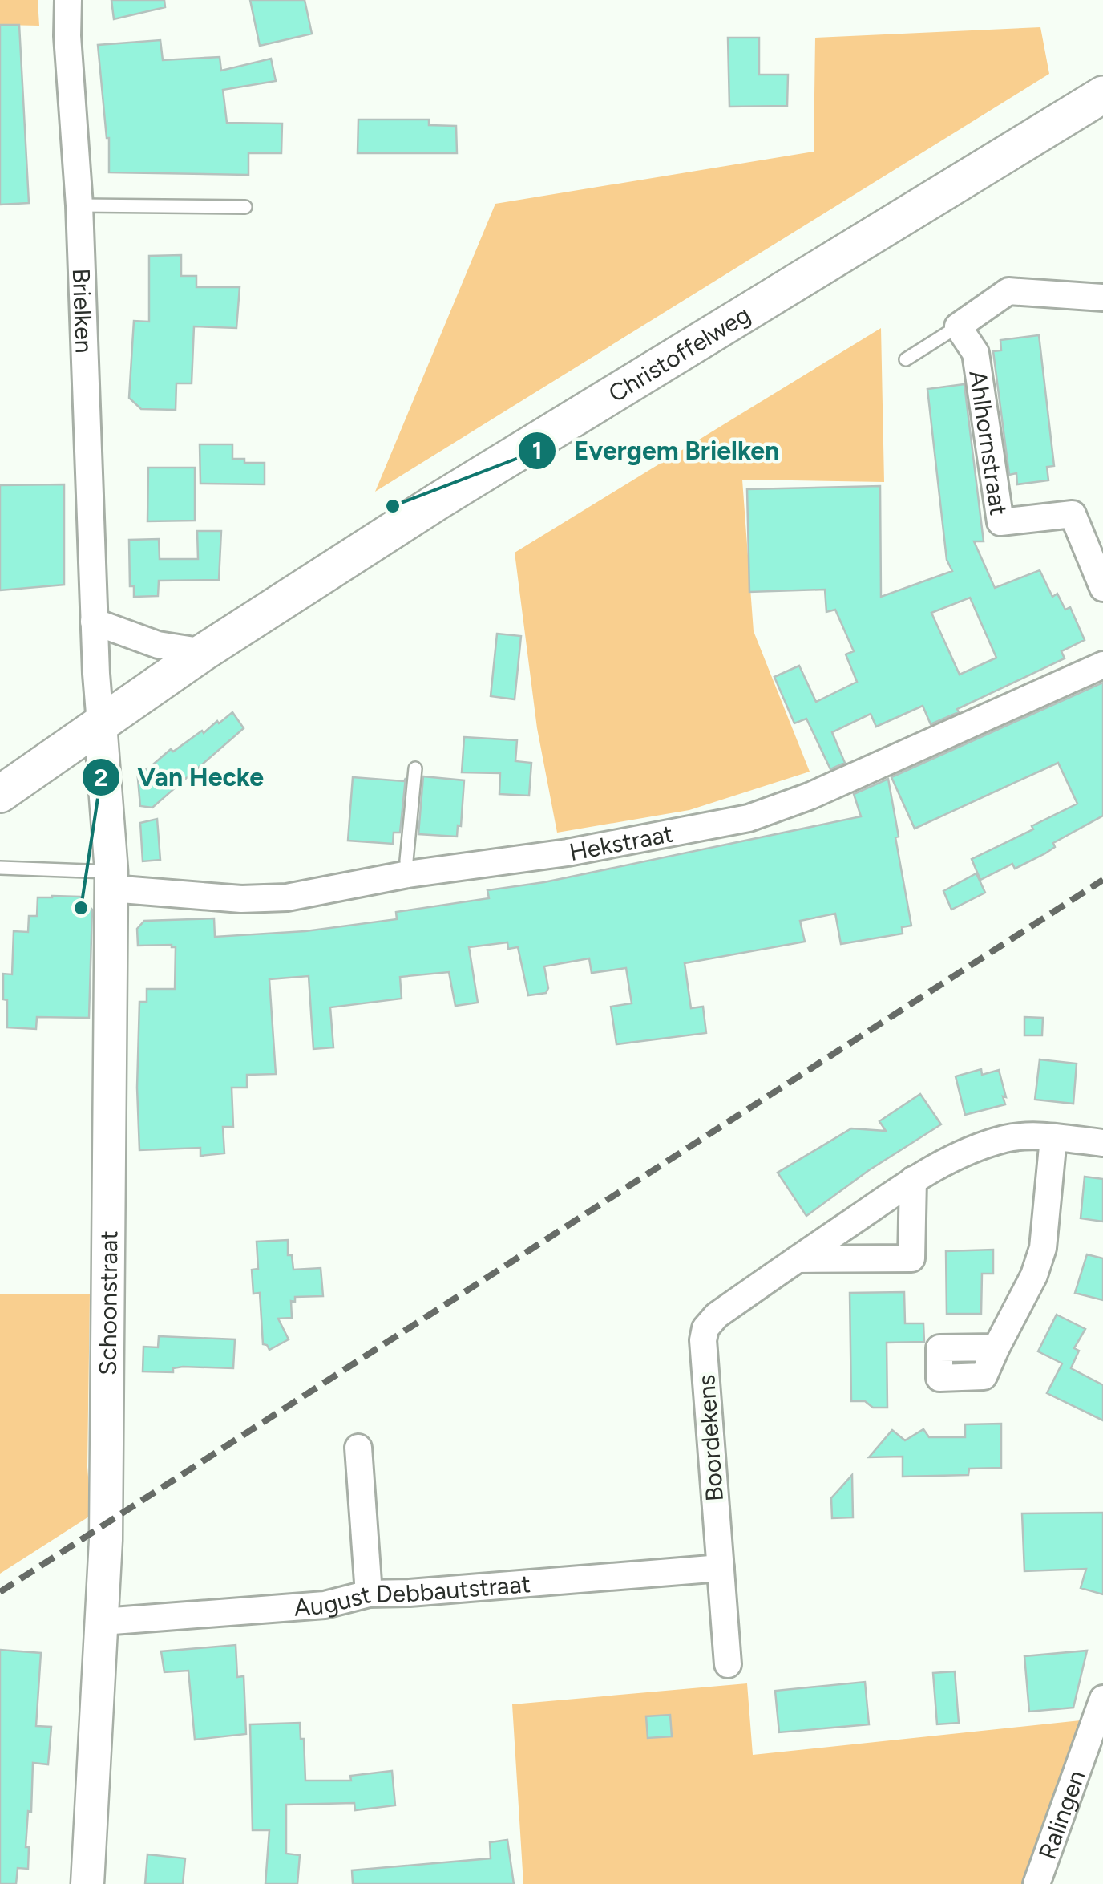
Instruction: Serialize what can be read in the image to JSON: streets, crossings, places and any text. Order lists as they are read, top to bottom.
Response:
{
  "streets": {
    "main road": ["Christoffelweg"],
    "street": [
      "Brielken",
      "Ahlhornstraat",
      "Hekstraat",
      "Schoonstraat",
      "Boordekens",
      "August Debbautstraat",
      "Ralingen"
    ]
  },
  "crossings": [
    ["Brielken", "Christoffelweg"],
    ["Brielken", "Schoonstraat"],
    ["Christoffelweg", "Schoonstraat"],
    ["Hekstraat", "Schoonstraat"],
    ["Schoonstraat", "August Debbautstraat"],
    ["Boordekens", "August Debbautstraat"]
  ],
  "places": ["Evergem Brielken", "Van Hecke"]
}
